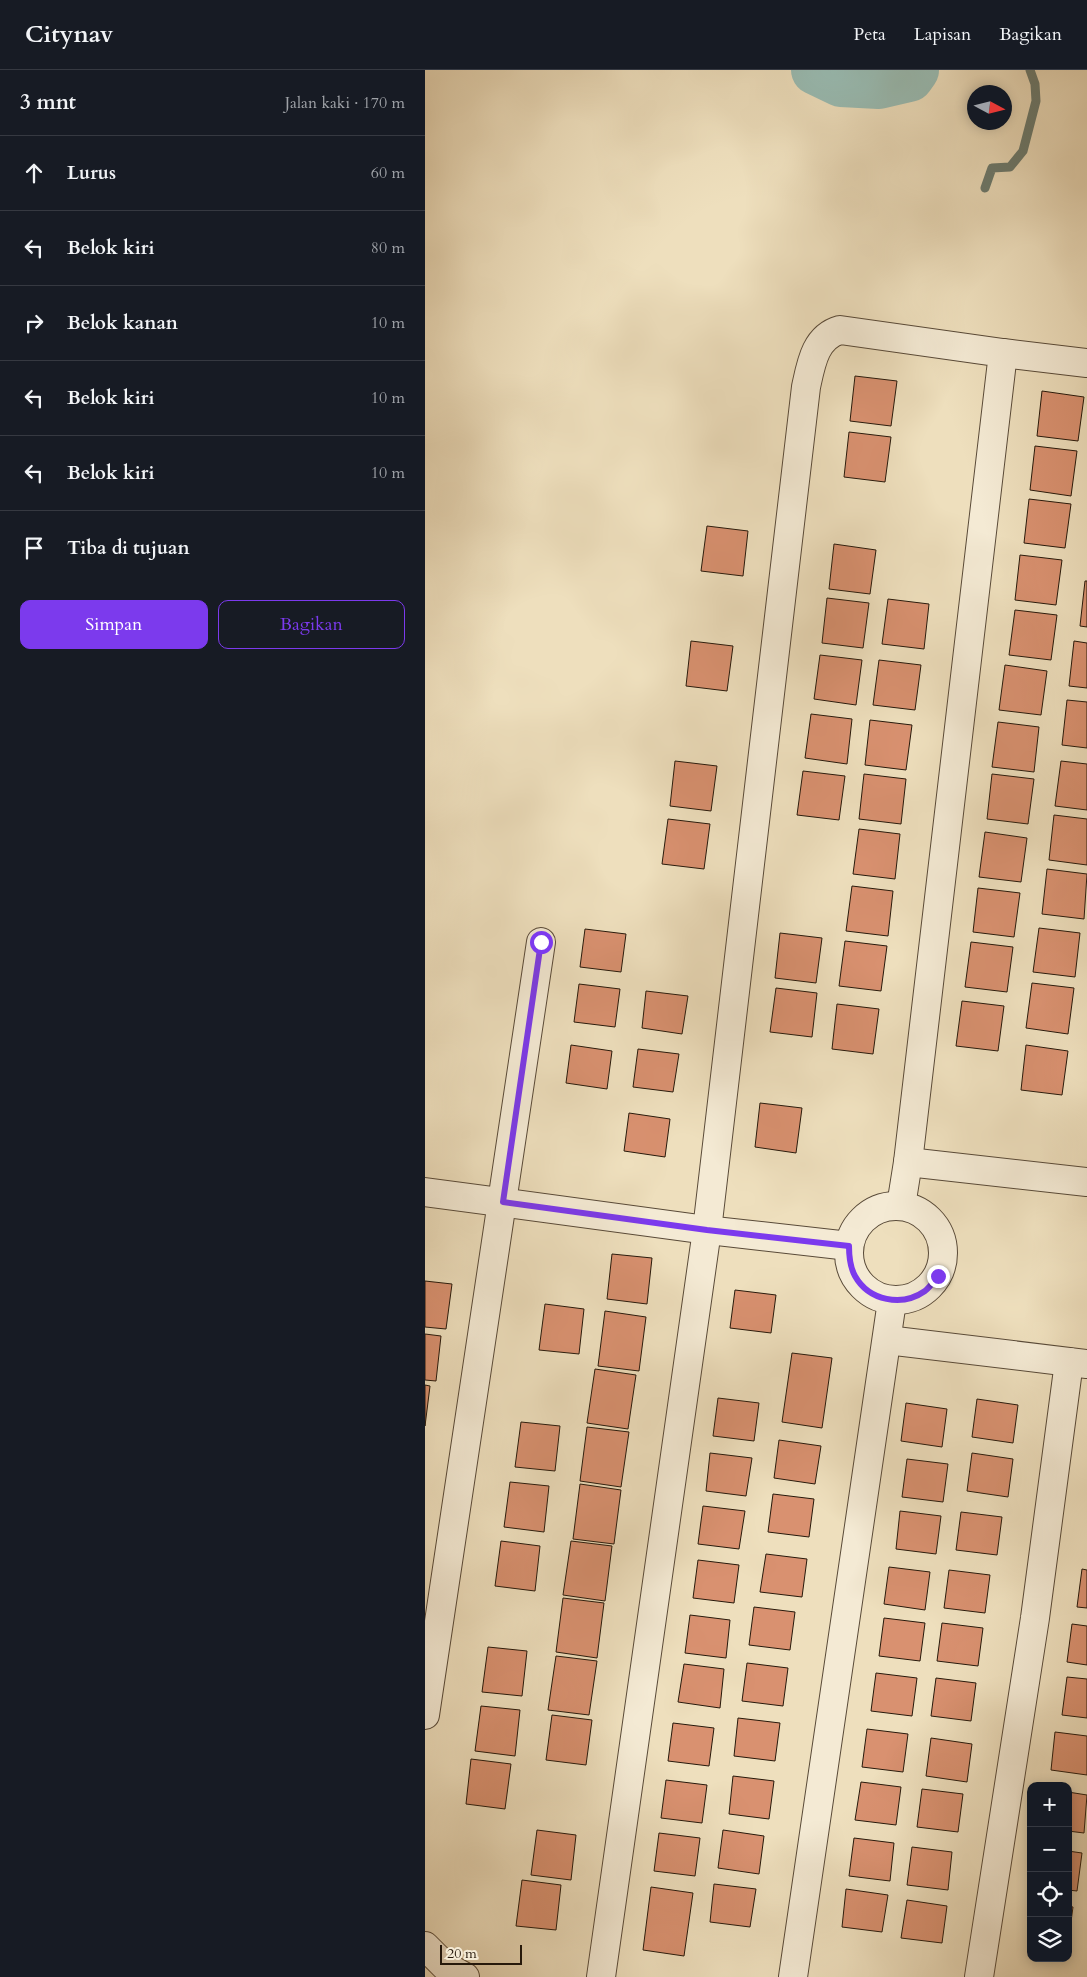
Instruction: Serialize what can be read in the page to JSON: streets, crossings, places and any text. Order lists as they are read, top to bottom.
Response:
{
  "scale_bar": "20 m",
  "north": "right",
  "page": {
    "header": "Citynav",
    "nav": ["Peta", "Lapisan", "Bagikan"],
    "heading": ["3 mnt", "Jalan kaki · 170 m"],
    "list": [
      ["Lurus", "60 m"],
      ["Belok kiri", "80 m"],
      ["Belok kanan", "10 m"],
      ["Belok kiri", "10 m"],
      ["Belok kiri", "10 m"],
      "Tiba di tujuan"
    ],
    "buttons": ["Simpan", "Bagikan"],
    "map_buttons": ["+", "−"],
    "scale": "20 m"
  }
}
